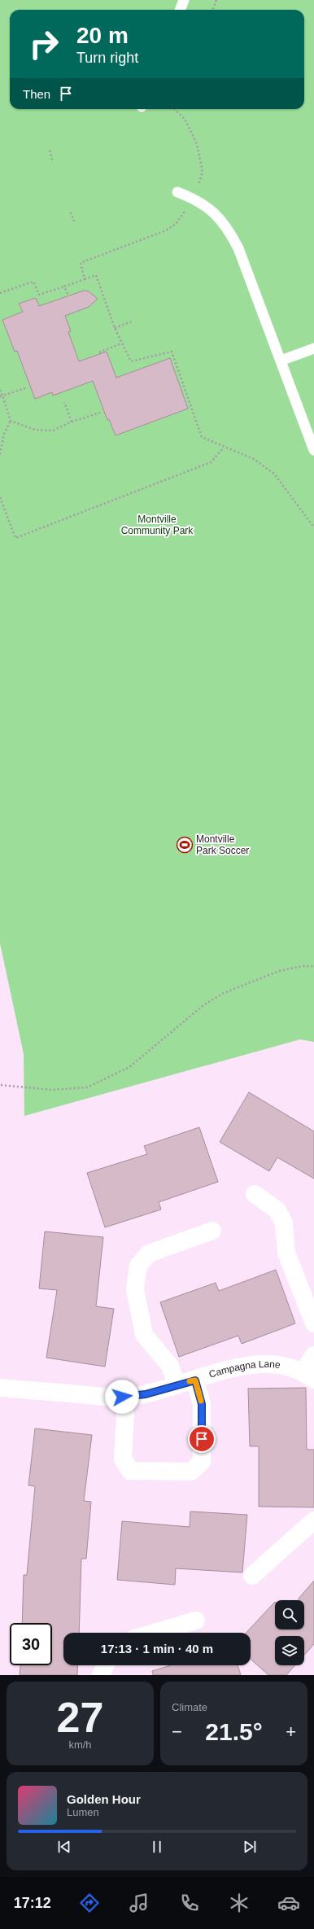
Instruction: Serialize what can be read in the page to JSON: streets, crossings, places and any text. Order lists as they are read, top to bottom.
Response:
{
  "streets": {
    "street": ["Campagna Lane"]
  },
  "parks": ["Montville Community Park"],
  "places": {
    "sports": ["Montville Park Soccer"]
  },
  "page": {
    "turn": ["20 m", "Turn right"],
    "then": "Then",
    "limit": "30",
    "trip": "17:13 · 1 min · 40 m",
    "tile": [
      ["27", "km/h"],
      "Climate"
    ],
    "heat": ["−", "21.5°", "+"],
    "song": ["Golden Hour", "Lumen"],
    "tabs": "17:12"
  }
}
